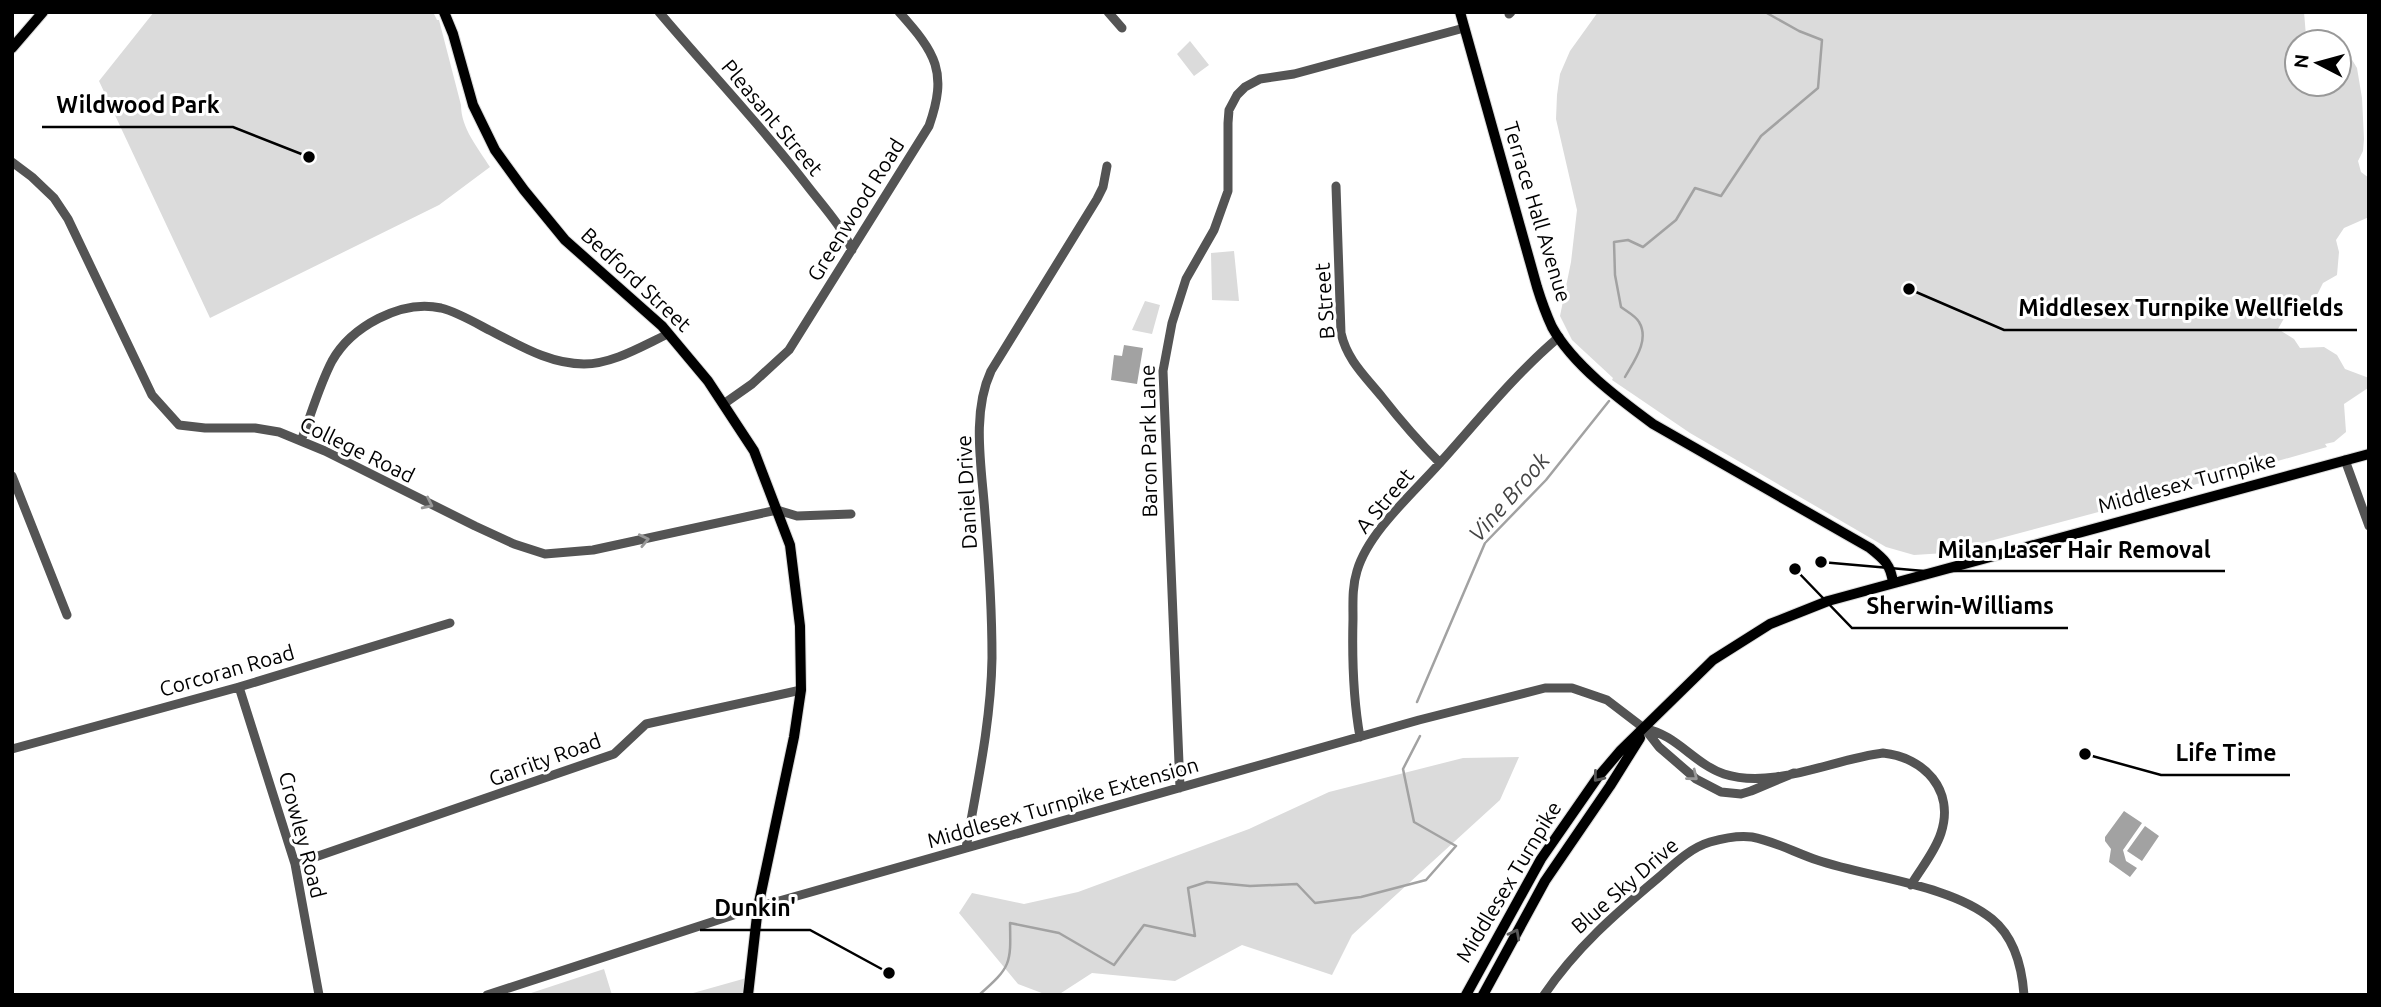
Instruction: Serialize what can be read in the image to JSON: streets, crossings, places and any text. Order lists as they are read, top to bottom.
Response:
{
  "streets": {
    "main road": ["Terrace Hall Avenue", "Bedford Street", "Middlesex Turnpike"],
    "street": [
      "Pleasant Street",
      "Greenwood Road",
      "B Street",
      "Baron Park Lane",
      "College Road",
      "Daniel Drive",
      "A Street",
      "Corcoran Road",
      "Garrity Road",
      "Middlesex Turnpike Extension",
      "Crowley Road",
      "Blue Sky Drive"
    ]
  },
  "crossings": [
    ["Pleasant Street", "Greenwood Road"],
    ["Greenwood Road", "Bedford Street"],
    ["Terrace Hall Avenue", "Baron Park Lane"],
    ["Terrace Hall Avenue", "Middlesex Turnpike"],
    ["Terrace Hall Avenue", "A Street"],
    ["Bedford Street", "College Road"],
    ["Bedford Street", "Garrity Road"],
    ["Bedford Street", "Middlesex Turnpike Extension"],
    ["B Street", "A Street"],
    ["Baron Park Lane", "Middlesex Turnpike Extension"],
    ["Middlesex Turnpike", "Middlesex Turnpike Extension"],
    ["Daniel Drive", "Middlesex Turnpike Extension"],
    ["A Street", "Middlesex Turnpike Extension"],
    ["Corcoran Road", "Crowley Road"],
    ["Garrity Road", "Crowley Road"]
  ],
  "one_way": ["College Road"],
  "water": ["Vine Brook"],
  "places": [
    "Wildwood Park",
    "Middlesex Turnpike Wellfields",
    "Milan Laser Hair Removal",
    "Sherwin-Williams",
    "Life Time",
    "Dunkin'"
  ],
  "north": "left"
}
